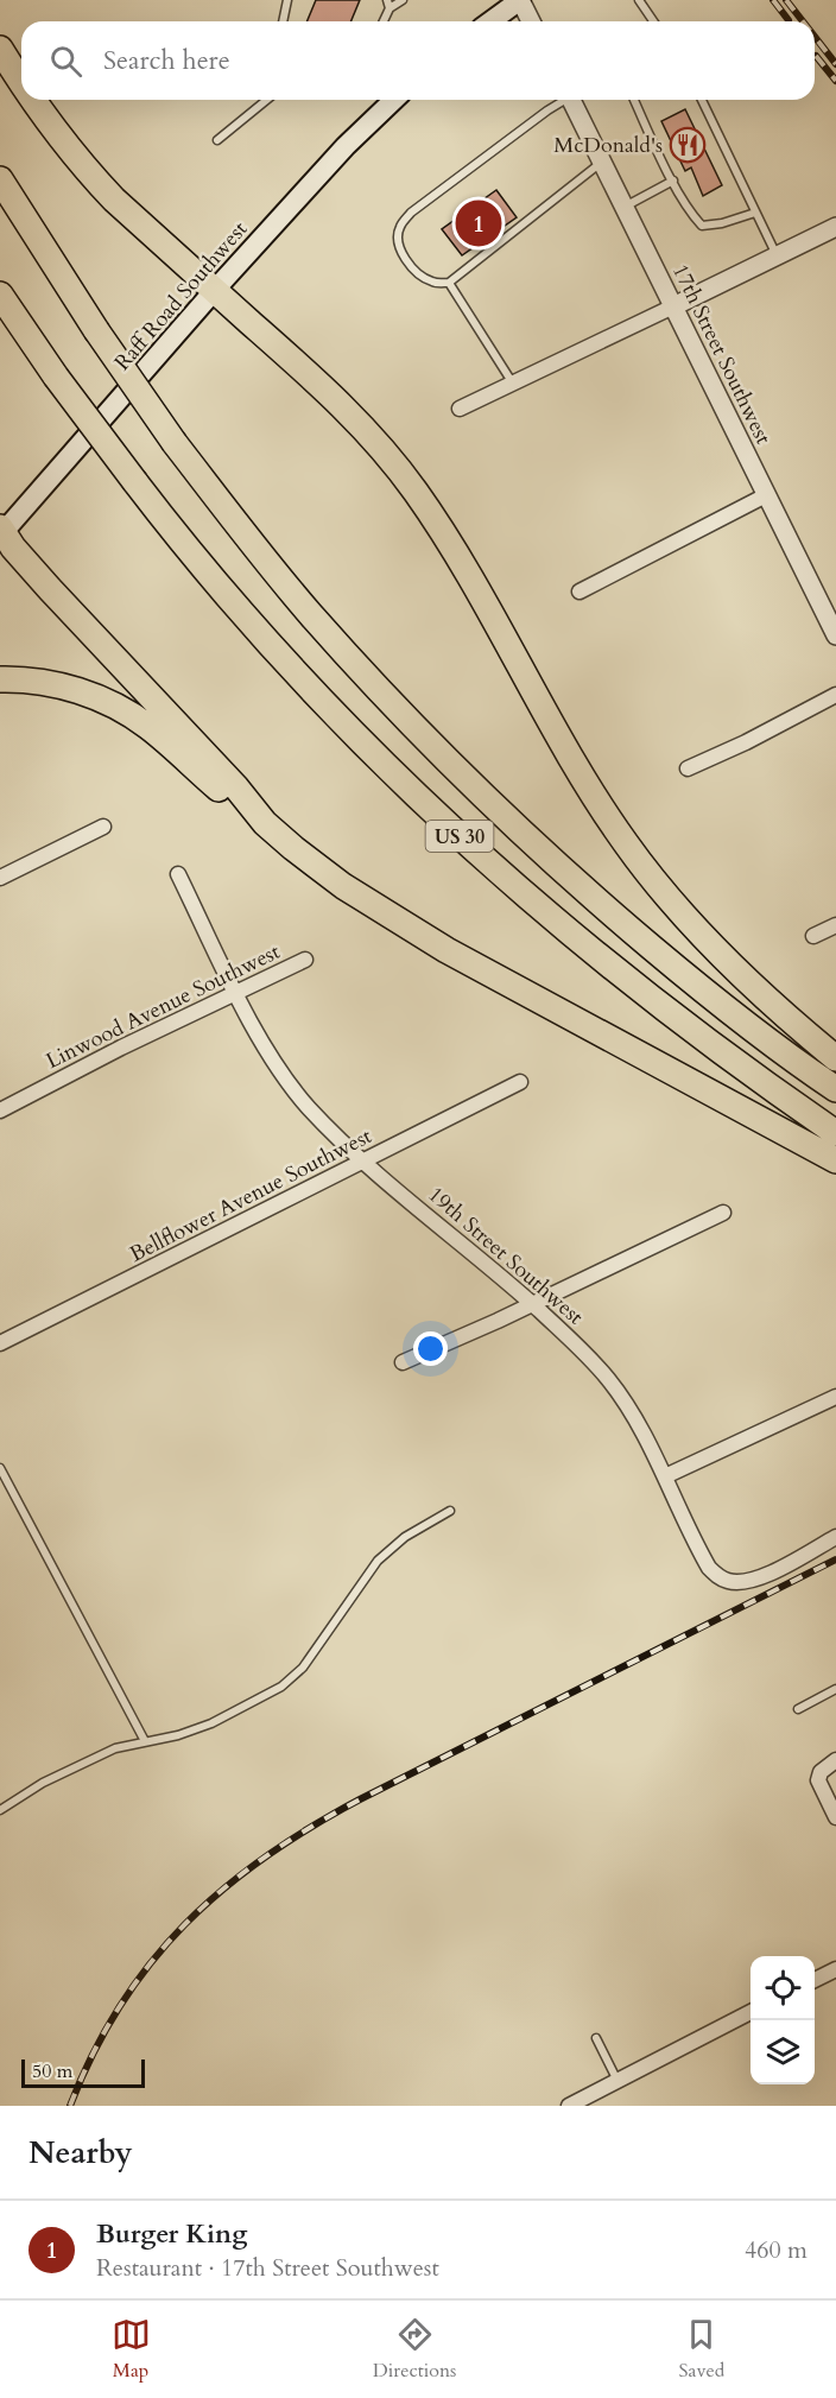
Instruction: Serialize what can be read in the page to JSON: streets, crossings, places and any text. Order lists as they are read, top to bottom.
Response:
{
  "streets": {
    "highway": ["US 30"],
    "main road": ["Raff Road Southwest"],
    "street": [
      "17th Street Southwest",
      "Linwood Avenue Southwest",
      "Bellflower Avenue Southwest",
      "19th Street Southwest"
    ]
  },
  "crossings": [
    ["Linwood Avenue Southwest", "19th Street Southwest"],
    ["Bellflower Avenue Southwest", "19th Street Southwest"]
  ],
  "places": {
    "restaurant": ["McDonald's"]
  },
  "scale_bar": "50 m",
  "page": {
    "search": "Search here",
    "pins": "1",
    "scale": "50 m",
    "heading": "Nearby",
    "list": [
      {
        "mark": "1",
        "name": "Burger King",
        "note": "Restaurant · 17th Street Southwest",
        "value": "460 m"
      }
    ],
    "nav": ["Map", "Directions", "Saved"]
  }
}
